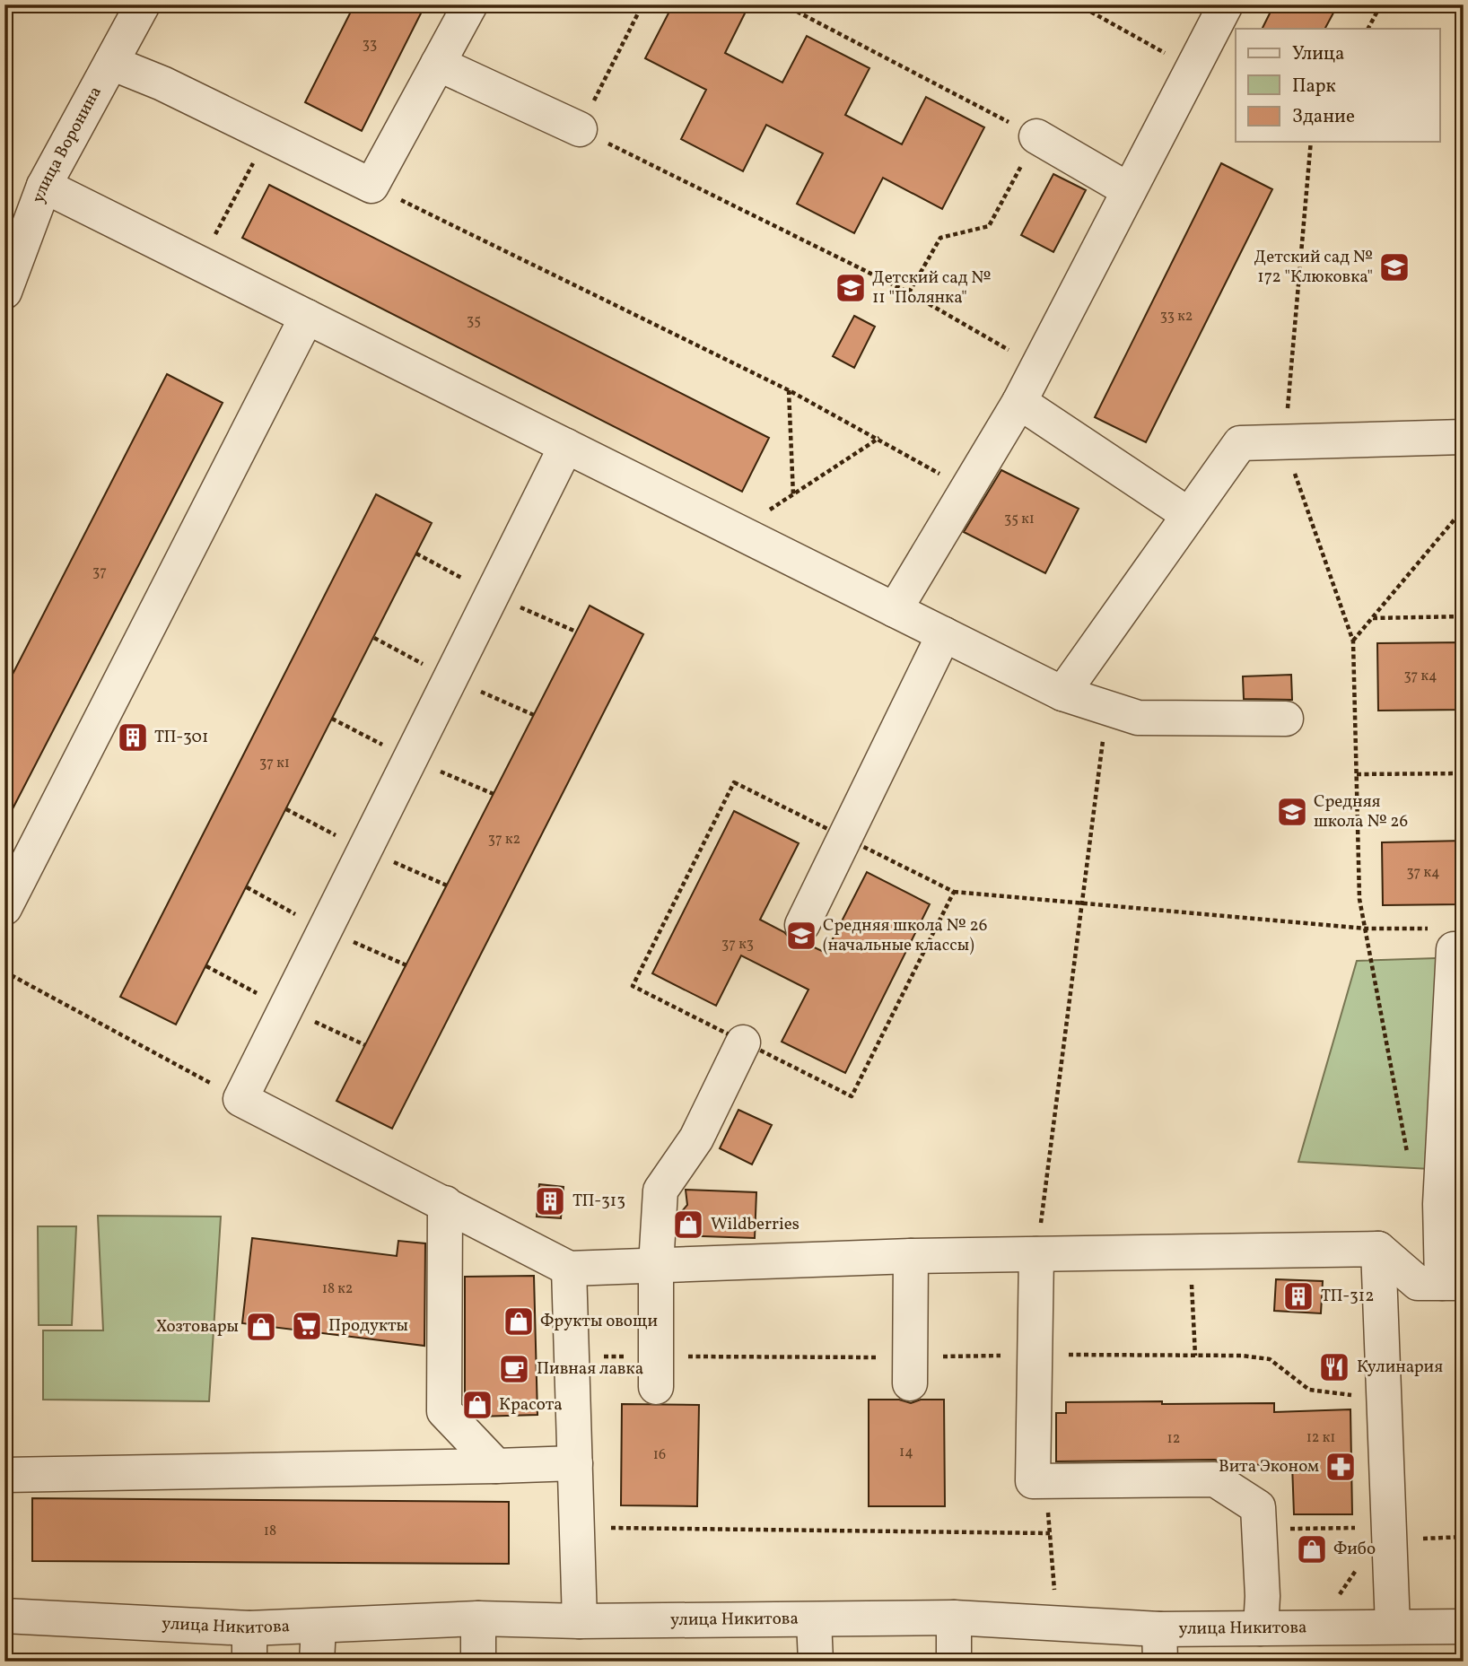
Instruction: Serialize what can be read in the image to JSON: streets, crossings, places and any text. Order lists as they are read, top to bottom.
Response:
{
  "streets": {
    "street": ["улица Воронина", "улица Никитова"]
  },
  "places": {
    "school or university": [
      "Детский сад № 172 \"Клюковка\"",
      "Детский сад № 11 \"Полянка\"",
      "Средняя школа № 26",
      "Средняя школа № 26 (начальные классы)"
    ],
    "building": ["ТП-301", "ТП-313", "ТП-312"],
    "shop": [
      "Wildberries",
      "Фрукты овощи",
      "Хозтовары",
      "Красота",
      "Фибо"
    ],
    "supermarket": ["Продукты"],
    "restaurant": ["Кулинария"],
    "cafe": ["Пивная лавка"],
    "pharmacy": ["Вита Эконом"]
  },
  "house_numbers": [
    "33",
    "33 к2",
    "35",
    "35 к1",
    "37",
    "37 к4",
    "37 к1",
    "37 к2",
    "37 к4",
    "37 к3",
    "18 к2",
    "12 к1",
    "12",
    "14",
    "16",
    "18"
  ],
  "legend": ["Улица", "Парк", "Здание"]
}
